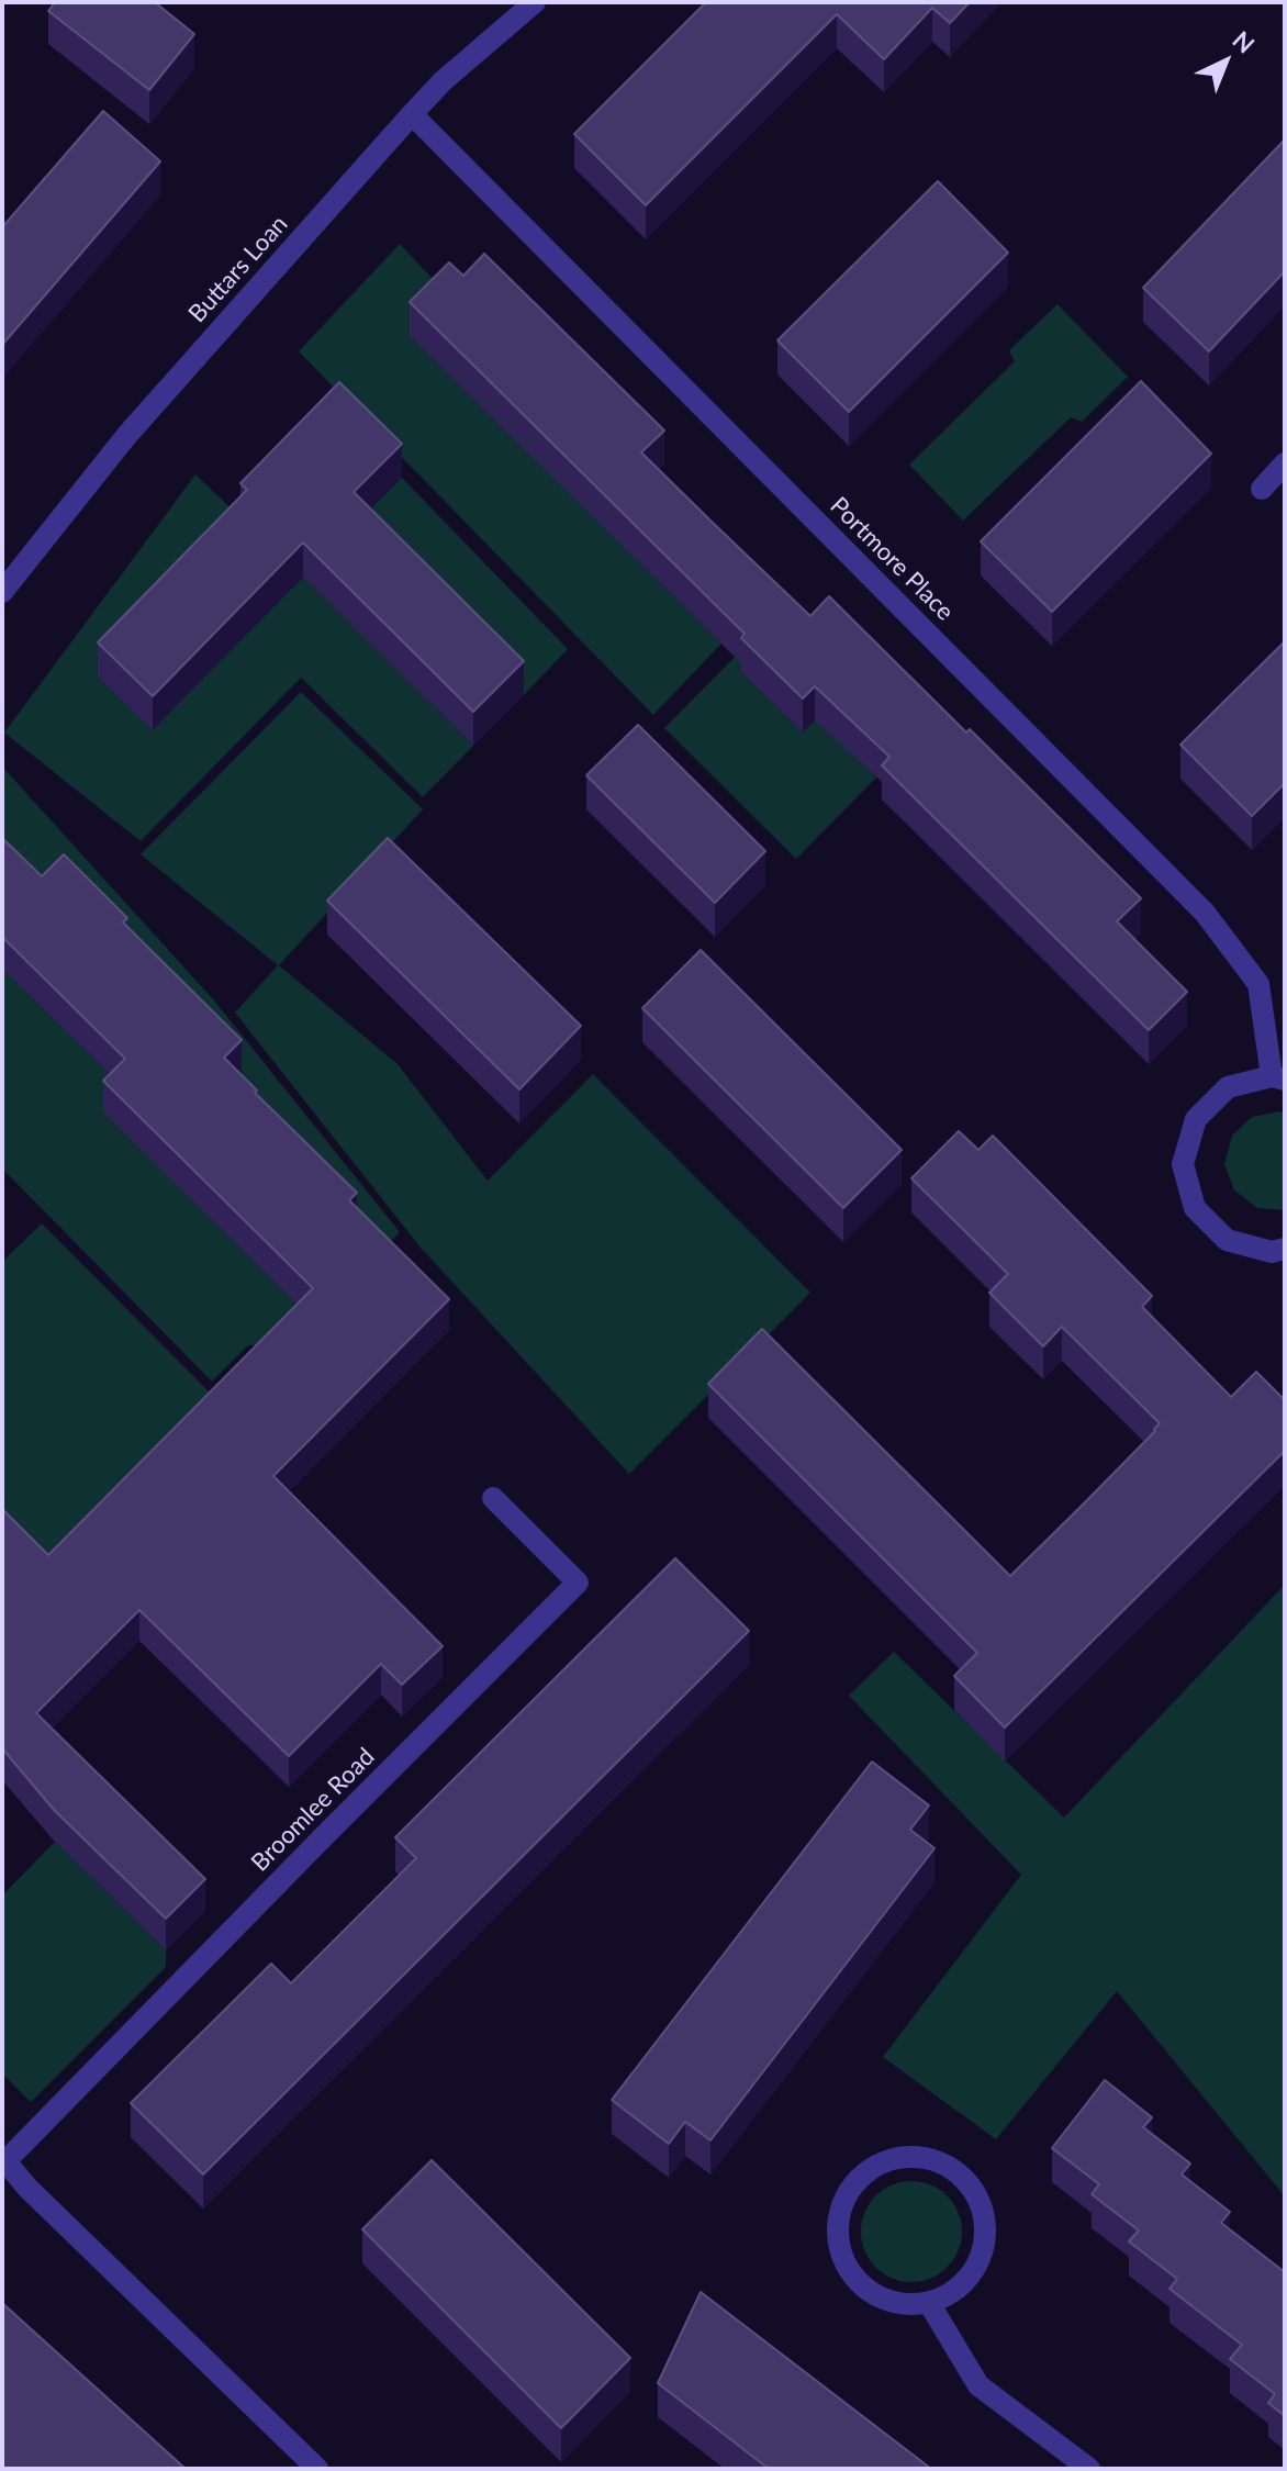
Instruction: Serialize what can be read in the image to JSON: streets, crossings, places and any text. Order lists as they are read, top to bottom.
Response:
{
  "streets": {
    "street": ["Buttars Loan", "Portmore Place", "Broomlee Road"]
  },
  "crossings": [
    ["Buttars Loan", "Portmore Place"]
  ],
  "north": "top right"
}
